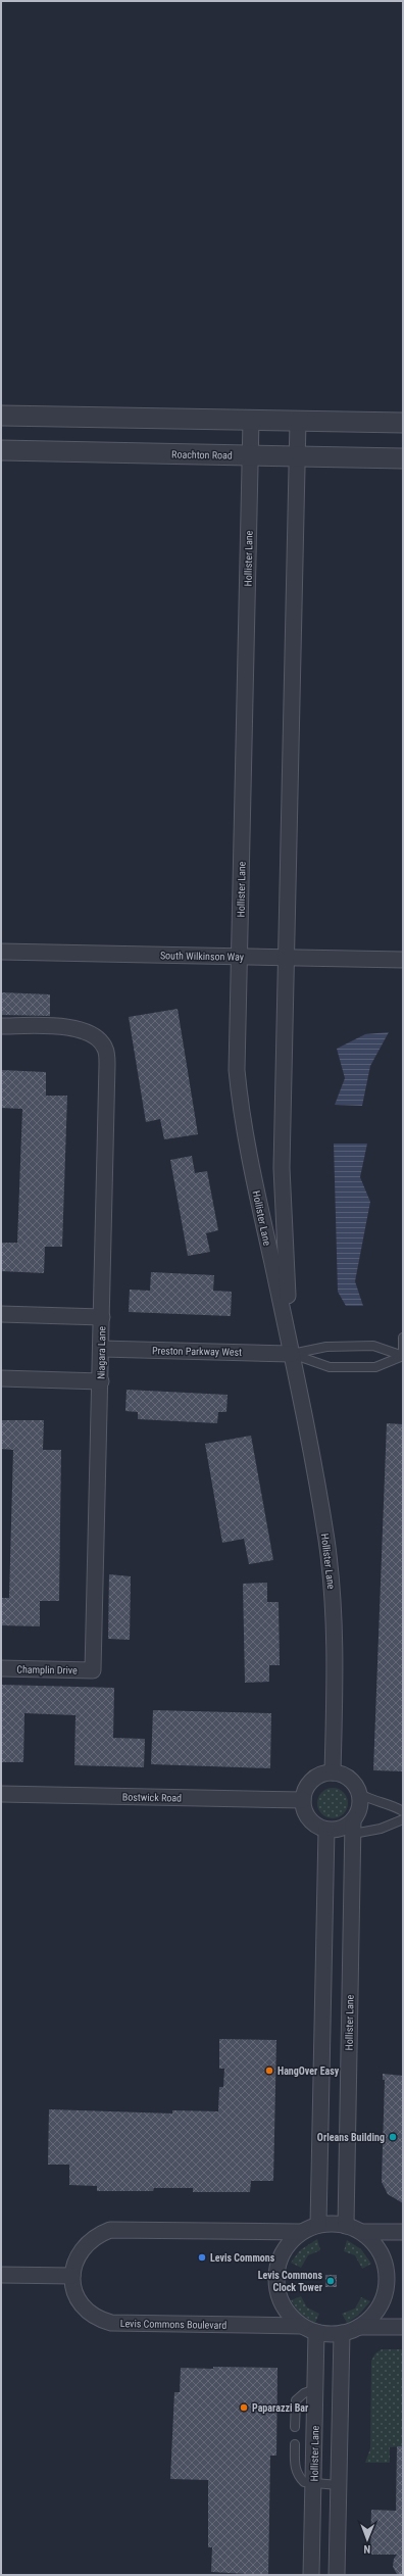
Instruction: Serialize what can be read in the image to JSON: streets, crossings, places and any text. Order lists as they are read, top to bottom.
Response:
{
  "streets": {
    "street": [
      "Roachton Road",
      "Hollister Lane",
      "South Wilkinson Way",
      "Preston Parkway West",
      "Niagara Lane",
      "Champlin Drive",
      "Bostwick Road",
      "Levis Commons Boulevard"
    ]
  },
  "crossings": [
    ["Roachton Road", "Hollister Lane"],
    ["Hollister Lane", "South Wilkinson Way"],
    ["Hollister Lane", "Preston Parkway West"],
    ["Hollister Lane", "Bostwick Road"],
    ["Hollister Lane", "Levis Commons Boulevard"],
    ["Preston Parkway West", "Niagara Lane"],
    ["Niagara Lane", "Champlin Drive"]
  ],
  "places": [
    "HangOver Easy",
    "Orleans Building",
    "Levis Commons",
    "Levis Commons Clock Tower",
    "Paparazzi Bar"
  ],
  "north": "bottom"
}
